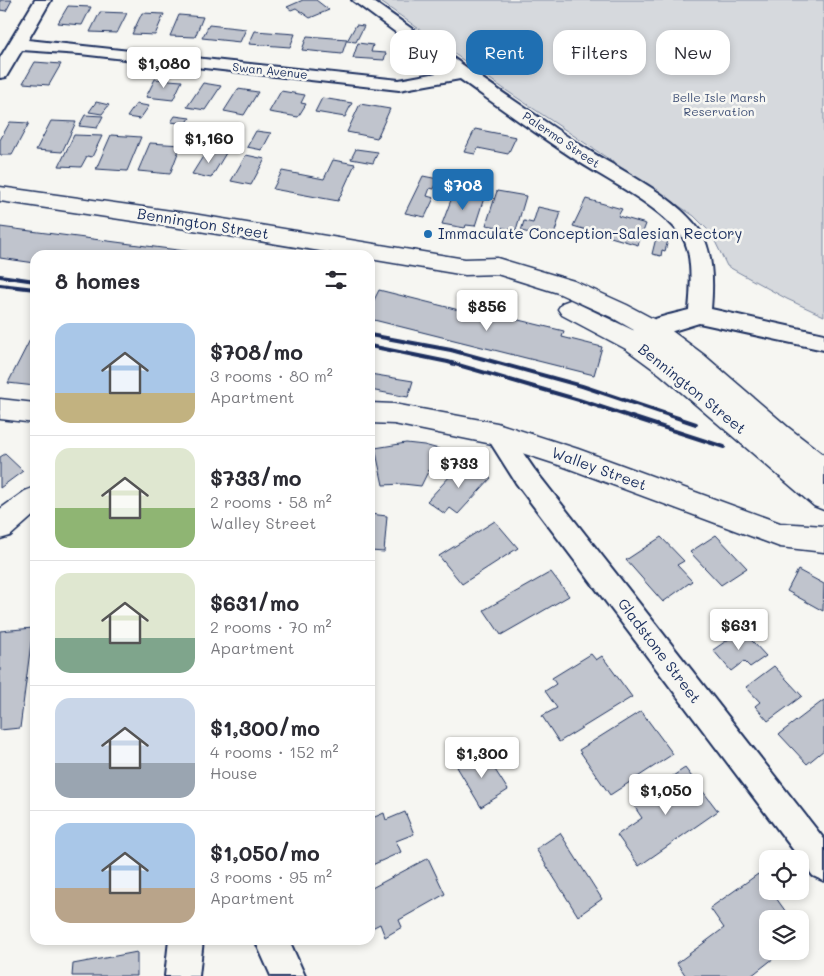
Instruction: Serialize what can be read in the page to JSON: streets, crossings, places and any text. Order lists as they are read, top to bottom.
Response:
{
  "streets": {
    "main road": ["Bennington Street", "Walley Street"],
    "street": ["Swan Avenue", "Palermo Street", "Gladstone Street"]
  },
  "crossings": [
    ["Swan Avenue", "Palermo Street"],
    ["Walley Street", "Gladstone Street"]
  ],
  "parks": ["Belle Isle Marsh Reservation"],
  "places": ["Immaculate Conception-Salesian Rectory"],
  "page": {
    "chip": [
      "Buy",
      "Rent",
      "Filters",
      "New"
    ],
    "price": [
      "$1,080",
      "$1,160",
      "$708",
      "$856",
      "$733",
      "$631",
      "$1,300",
      "$1,050"
    ],
    "heading": "8 homes",
    "list": [
      {
        "name": "$708/mo",
        "note": "3 rooms · 80 m² · Apartment"
      },
      {
        "name": "$733/mo",
        "note": "2 rooms · 58 m² · Walley Street"
      },
      {
        "name": "$631/mo",
        "note": "2 rooms · 70 m² · Apartment"
      },
      {
        "name": "$1,300/mo",
        "note": "4 rooms · 152 m² · House"
      },
      {
        "name": "$1,050/mo",
        "note": "3 rooms · 95 m² · Apartment"
      }
    ]
  }
}
